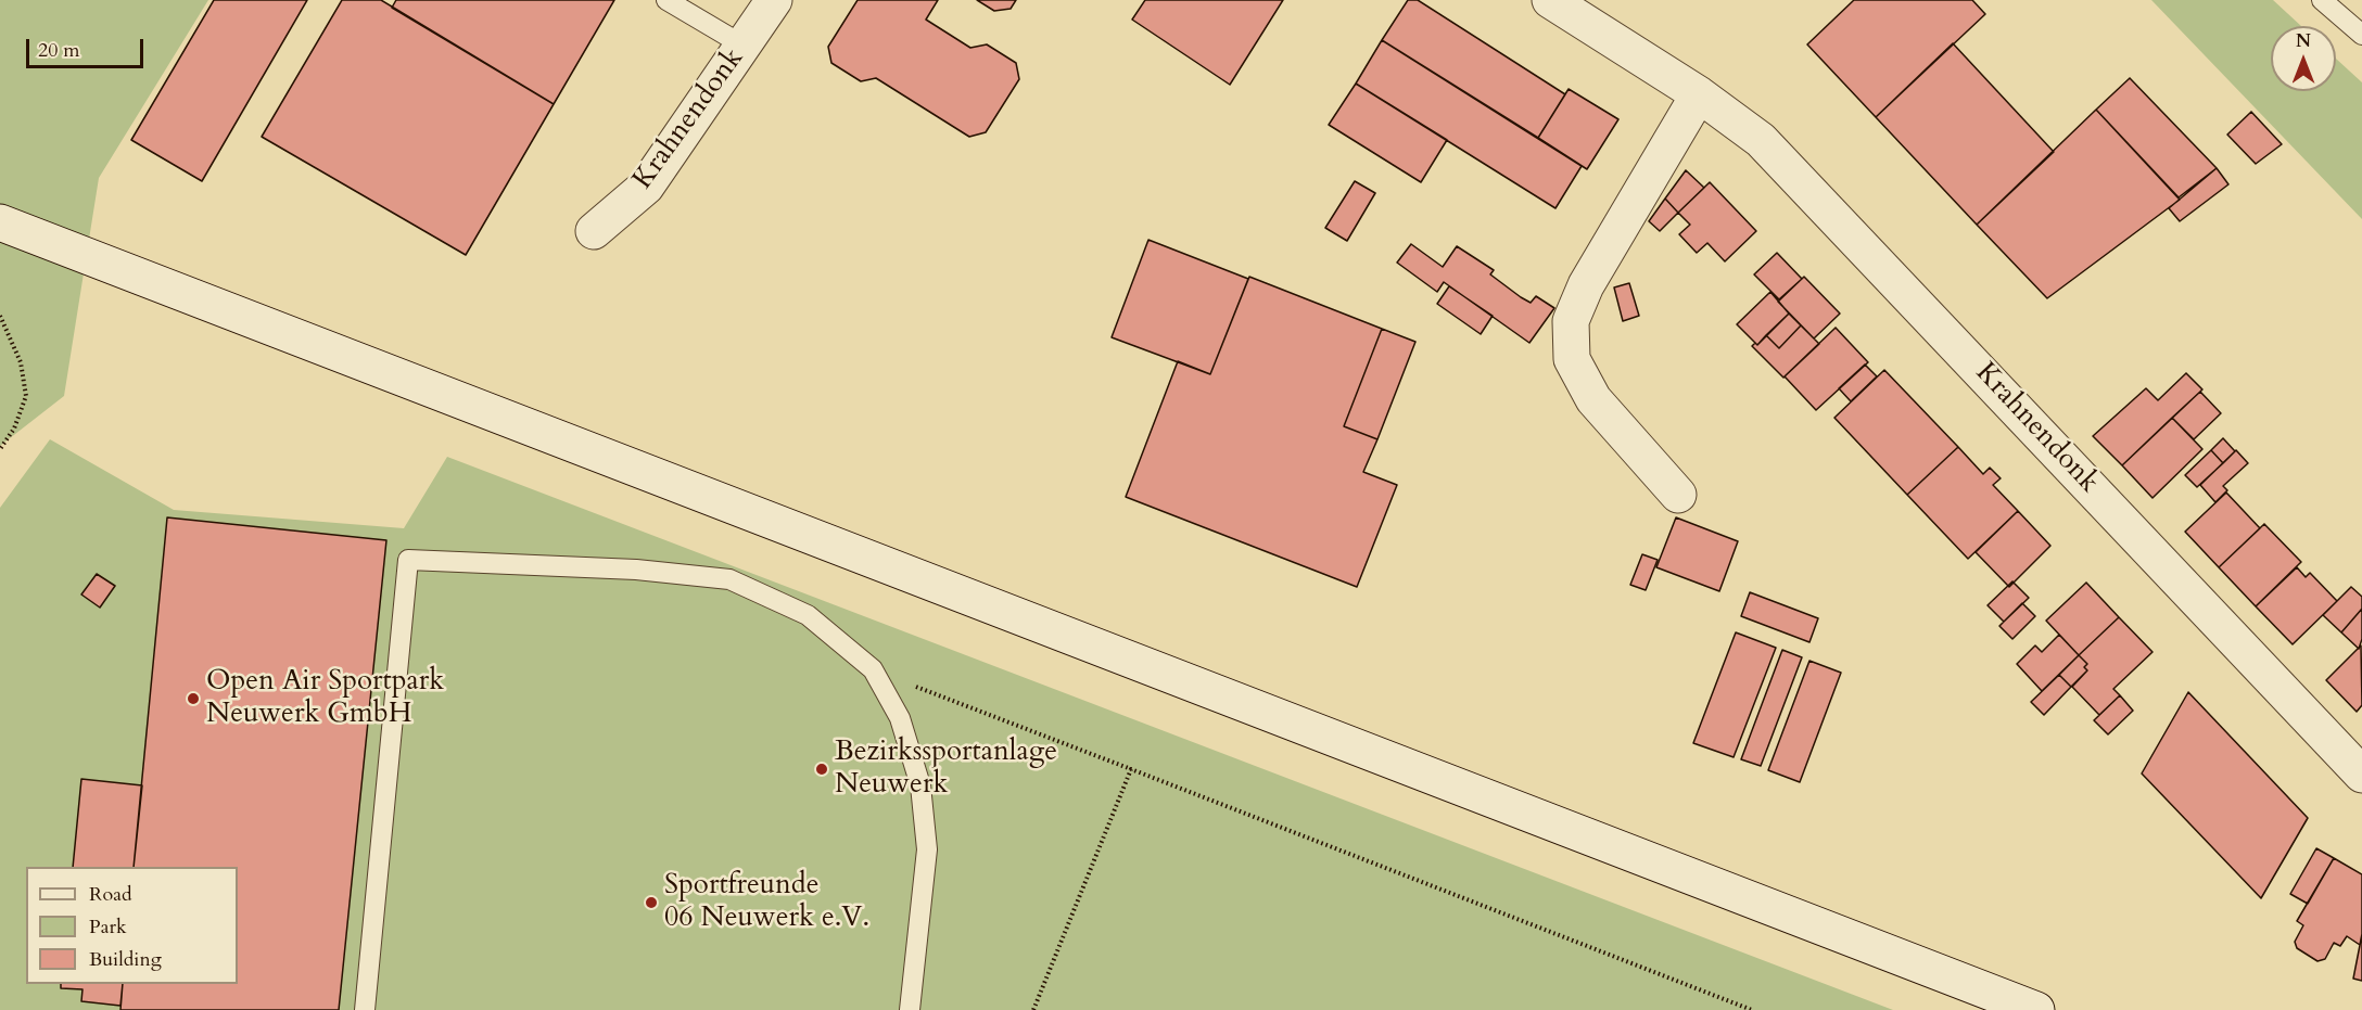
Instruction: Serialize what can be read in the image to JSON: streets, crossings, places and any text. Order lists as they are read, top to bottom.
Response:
{
  "streets": {
    "main road": ["Krahnendonk"]
  },
  "places": ["Open Air Sportpark Neuwerk GmbH", "Bezirkssportanlage Neuwerk", "Sportfreunde 06 Neuwerk e.V."],
  "legend": ["Road", "Park", "Building"],
  "scale_bar": "20 m",
  "north": "top"
}
